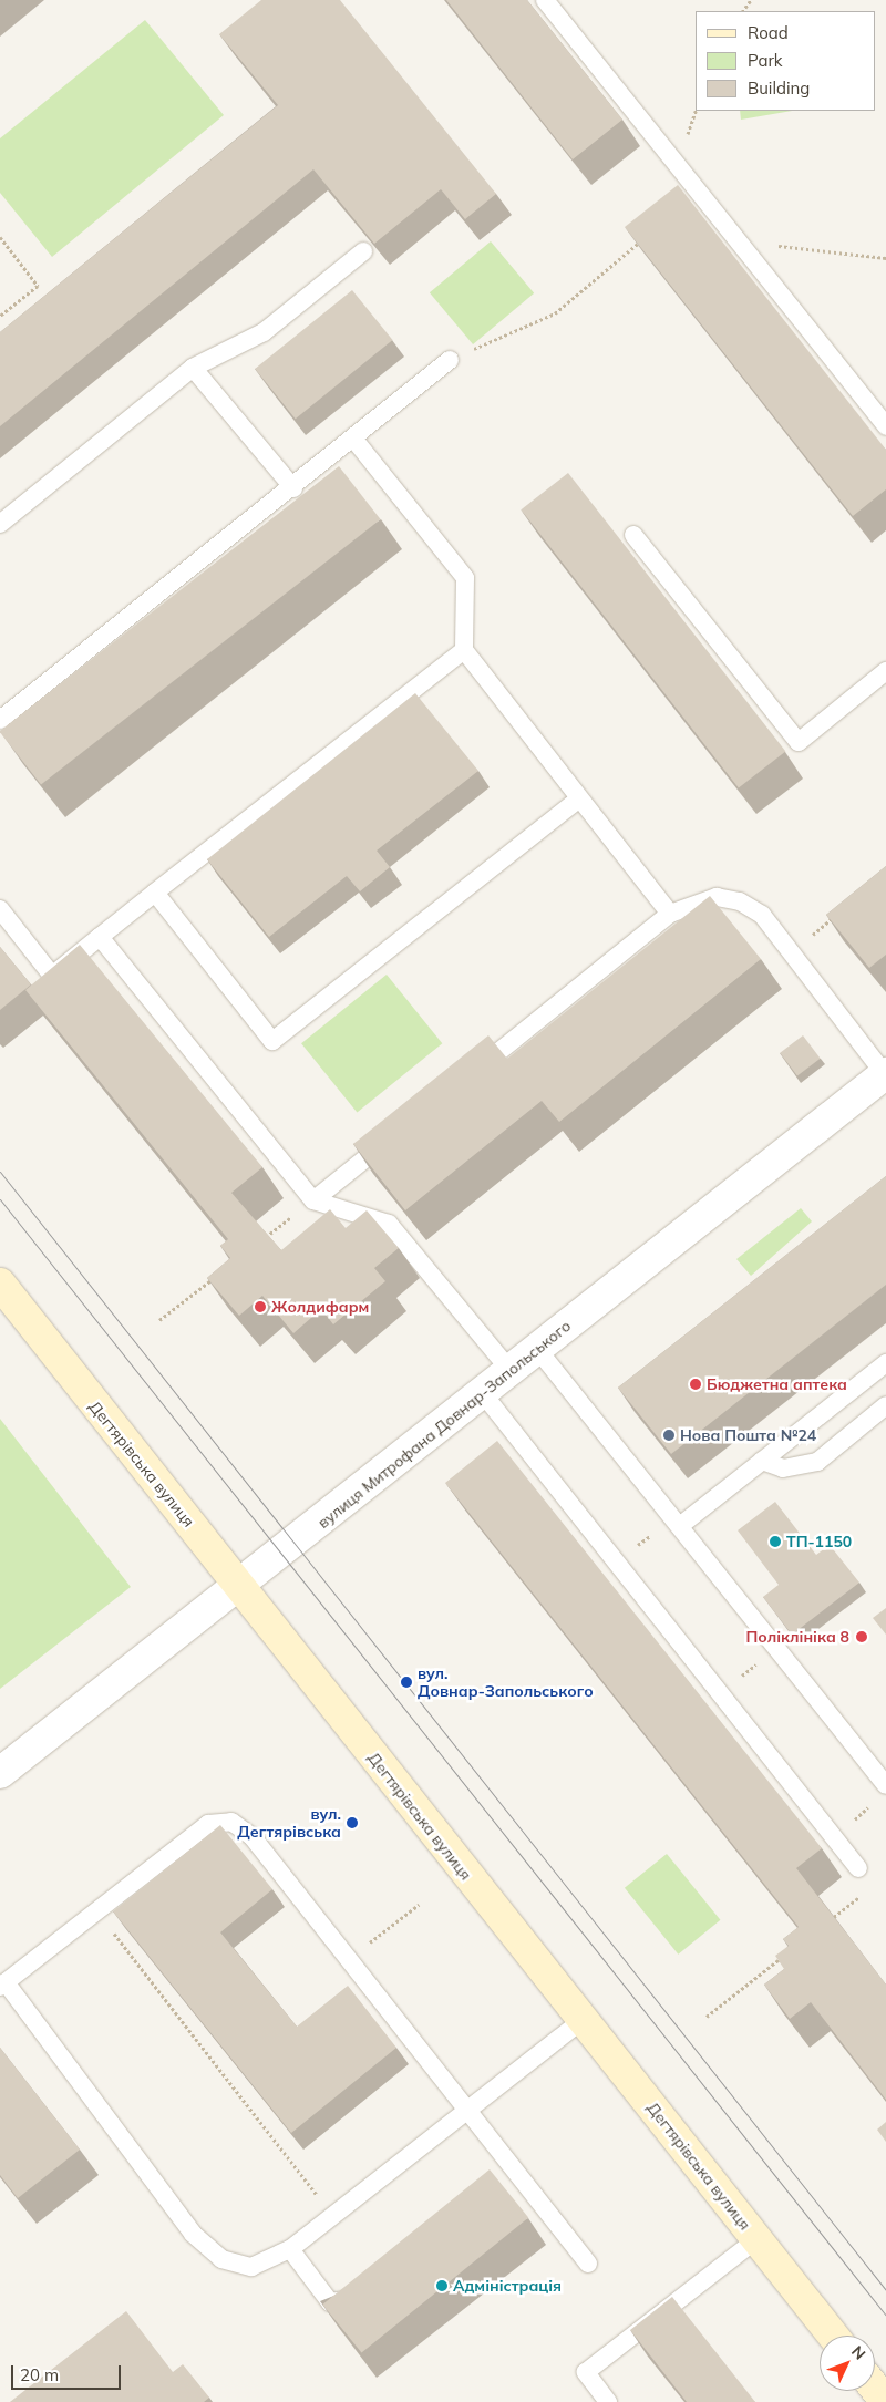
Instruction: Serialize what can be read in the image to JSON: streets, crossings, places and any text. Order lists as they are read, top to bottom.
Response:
{
  "streets": {
    "main road": ["Дегтярівська вулиця"],
    "street": ["вулиця Митрофана Довнар-Запольського"]
  },
  "crossings": [
    ["вулиця Митрофана Довнар-Запольського", "Дегтярівська вулиця"]
  ],
  "places": [
    "Жолдифарм",
    "Бюджетна аптека",
    "Нова Пошта №24",
    "ТП-1150",
    "Поліклініка 8",
    "вул. Довнар-Запольського",
    "вул. Дегтярівська",
    "Адміністрація"
  ],
  "legend": ["Road", "Park", "Building"],
  "scale_bar": "20 m",
  "north": "top right"
}
